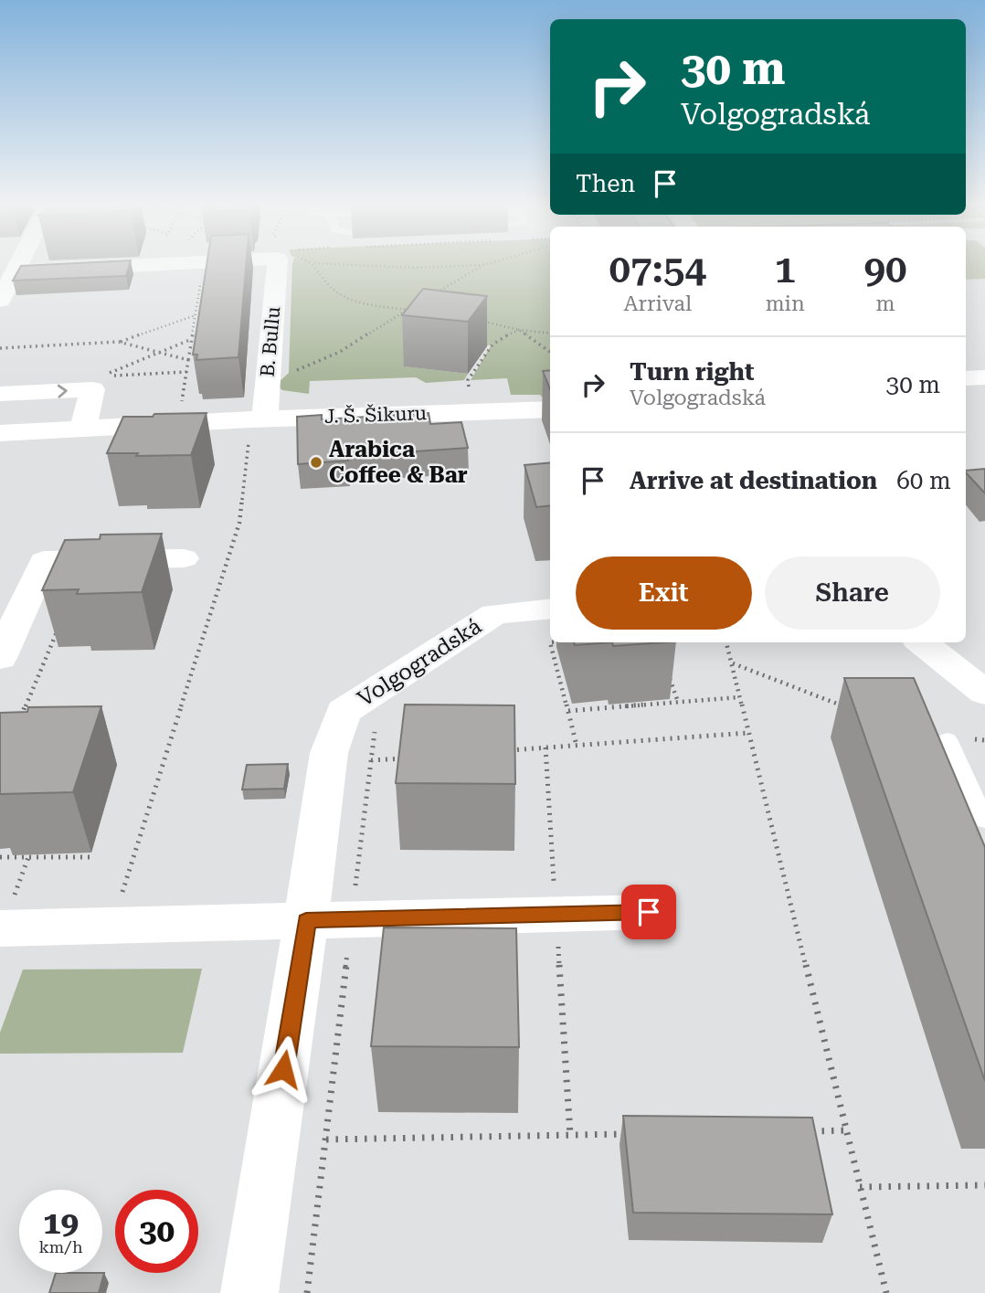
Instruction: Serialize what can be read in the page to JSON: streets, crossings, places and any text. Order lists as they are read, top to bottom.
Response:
{
  "streets": {
    "street": ["B. Bullu", "J. Š. Šikuru", "Volgogradská"]
  },
  "crossings": [
    ["B. Bullu", "J. Š. Šikuru"]
  ],
  "places": ["Arabica Coffee & Bar"],
  "page": {
    "turn": ["30 m", "Volgogradská"],
    "then": "Then",
    "eta": [
      "07:54",
      "Arrival",
      "1",
      "min",
      "90",
      "m"
    ],
    "list": [
      {
        "name": "Turn right",
        "note": "Volgogradská",
        "value": "30 m"
      },
      {
        "name": "Arrive at destination",
        "value": "60 m"
      }
    ],
    "buttons": ["Exit", "Share"],
    "speed": "19 km/h",
    "limit": "30"
  }
}
